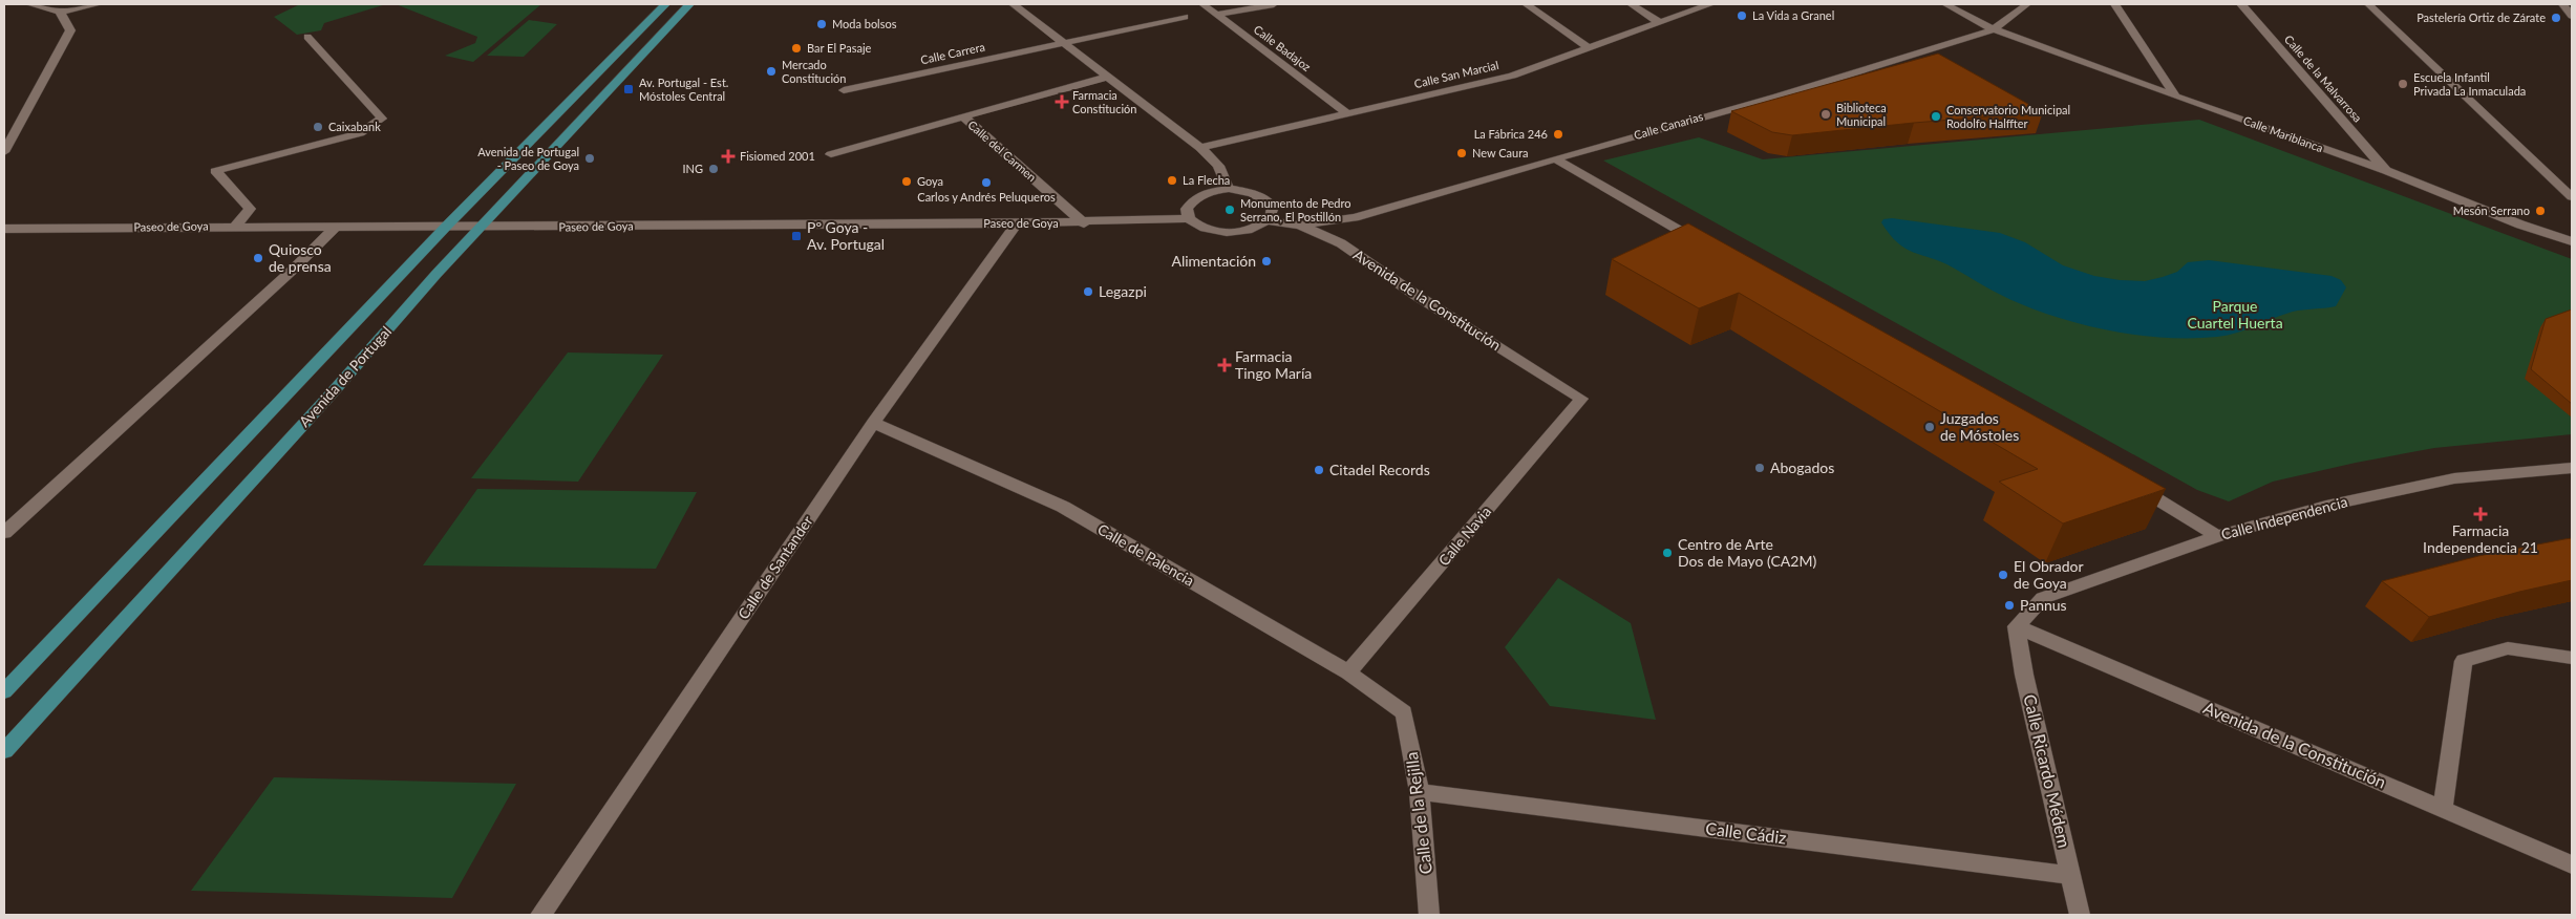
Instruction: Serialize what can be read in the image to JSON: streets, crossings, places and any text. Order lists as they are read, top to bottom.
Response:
{
  "streets": {
    "main road": ["Avenida de Portugal"],
    "street": [
      "Calle Badajoz",
      "Calle Carrera",
      "Calle San Marcial",
      "Calle de la Malvarrosa",
      "Calle Canarias",
      "Calle Mariblanca",
      "Calle del Carmen",
      "Paseo de Goya",
      "Avenida de la Constitución",
      "Calle Independencia",
      "Calle Navia",
      "Calle de Palencia",
      "Calle de Santander",
      "Calle Ricardo Médem",
      "Calle de la Rejilla",
      "Calle Cádiz"
    ]
  },
  "crossings": [
    ["Calle Badajoz", "Calle San Marcial"],
    ["Calle de la Malvarrosa", "Calle Mariblanca"],
    ["Calle Canarias", "Calle Mariblanca"],
    ["Calle Canarias", "Avenida de la Constitución"],
    ["Calle del Carmen", "Paseo de Goya"],
    ["Paseo de Goya", "Avenida de Portugal"],
    ["Paseo de Goya", "Calle de Santander"],
    ["Avenida de la Constitución", "Calle Independencia"],
    ["Avenida de la Constitución", "Calle Navia"],
    ["Avenida de la Constitución", "Calle Ricardo Médem"],
    ["Calle Independencia", "Calle Ricardo Médem"],
    ["Calle Navia", "Calle de Palencia"],
    ["Calle de Palencia", "Calle de Santander"],
    ["Calle de Palencia", "Calle de la Rejilla"],
    ["Calle Ricardo Médem", "Calle Cádiz"],
    ["Calle de la Rejilla", "Calle Cádiz"]
  ],
  "parks": ["Parque Cuartel Huerta"],
  "places": {
    "other": [
      "La Vida a Granel",
      "Pastelería Ortiz de Zárate",
      "Moda bolsos",
      "Bar El Pasaje",
      "Mercado Constitución",
      "Escuela Infantil Privada La Inmaculada",
      "Biblioteca Municipal",
      "Conservatorio Municipal Rodolfo Halffter",
      "Caixabank",
      "La Fábrica 246",
      "New Caura",
      "Avenida de Portugal - Paseo de Goya",
      "ING",
      "La Flecha",
      "Goya",
      "Carlos y Andrés Peluqueros",
      "Monumento de Pedro Serrano, El Postillón",
      "Mesón Serrano",
      "Quiosco de prensa",
      "Alimentación",
      "Legazpi",
      "Juzgados de Móstoles",
      "Abogados",
      "Citadel Records",
      "Centro de Arte Dos de Mayo (CA2M)",
      "El Obrador de Goya",
      "Pannus"
    ],
    "transit": ["Av. Portugal - Est. Móstoles Central", "Pº Goya - Av. Portugal"],
    "health": [
      "Farmacia Constitución",
      "Fisiomed 2001",
      "Farmacia Tingo María",
      "Farmacia Independencia 21"
    ]
  }
}
